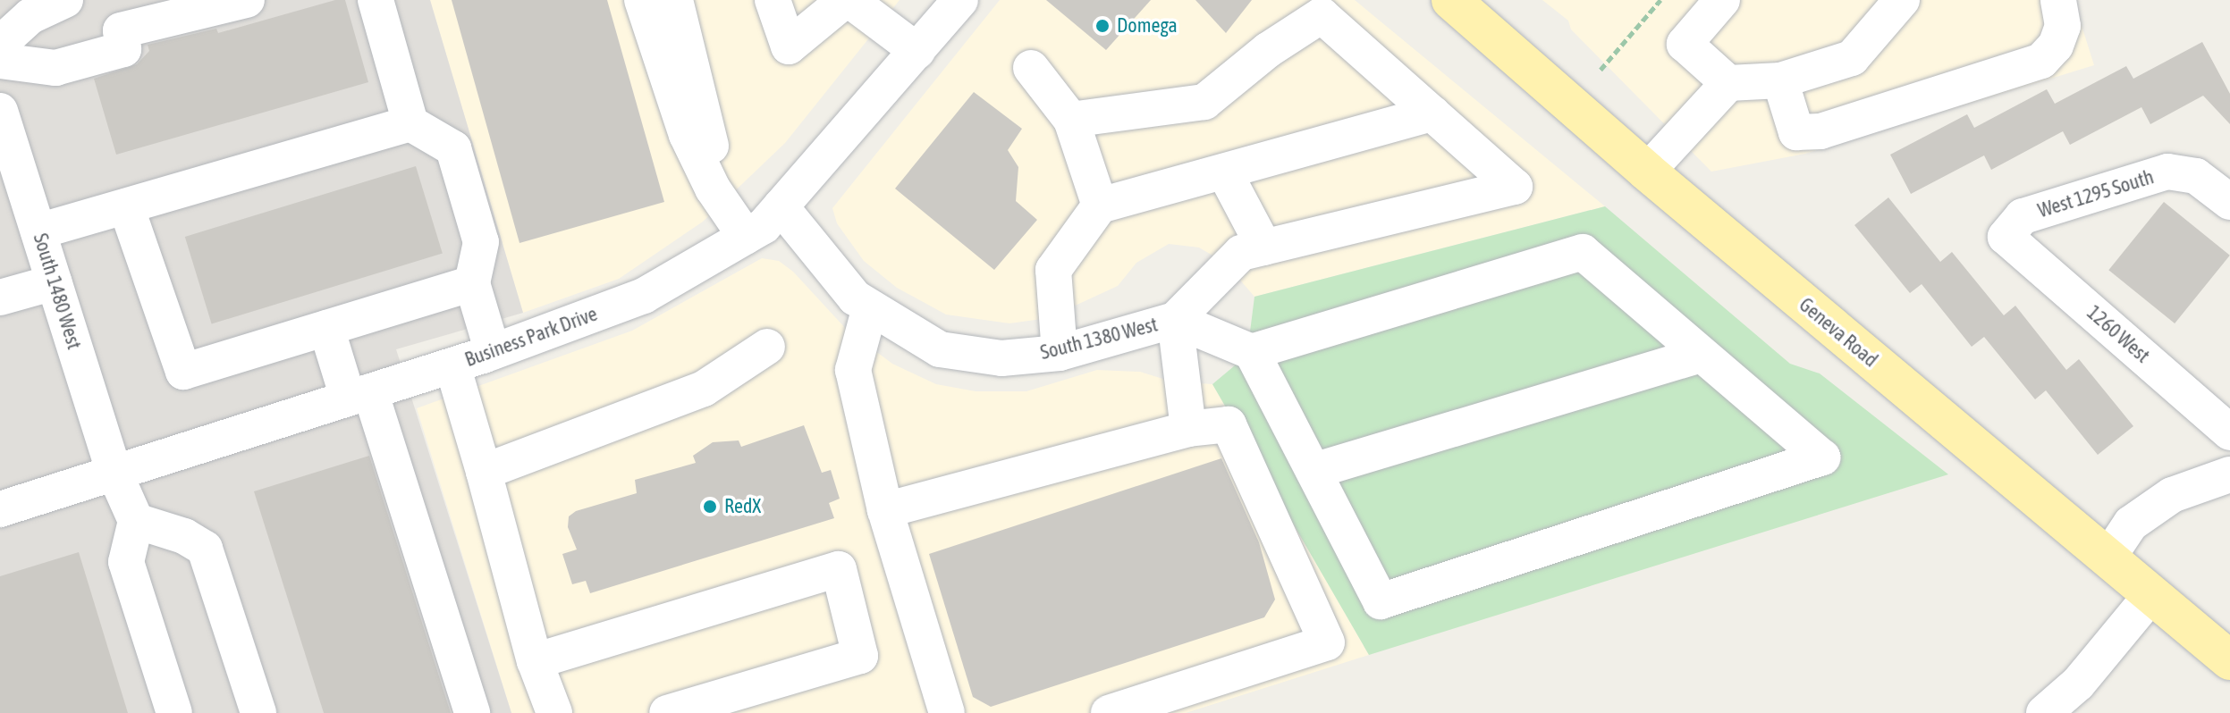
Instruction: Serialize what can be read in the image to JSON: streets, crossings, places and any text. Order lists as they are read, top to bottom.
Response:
{
  "streets": {
    "main road": ["Geneva Road"],
    "street": [
      "West 1295 South",
      "South 1480 West",
      "1260 West",
      "Business Park Drive",
      "South 1380 West"
    ]
  },
  "crossings": [
    ["West 1295 South", "1260 West"],
    ["South 1480 West", "Business Park Drive"],
    ["Business Park Drive", "South 1380 West"]
  ],
  "places": ["Domega", "RedX"]
}
